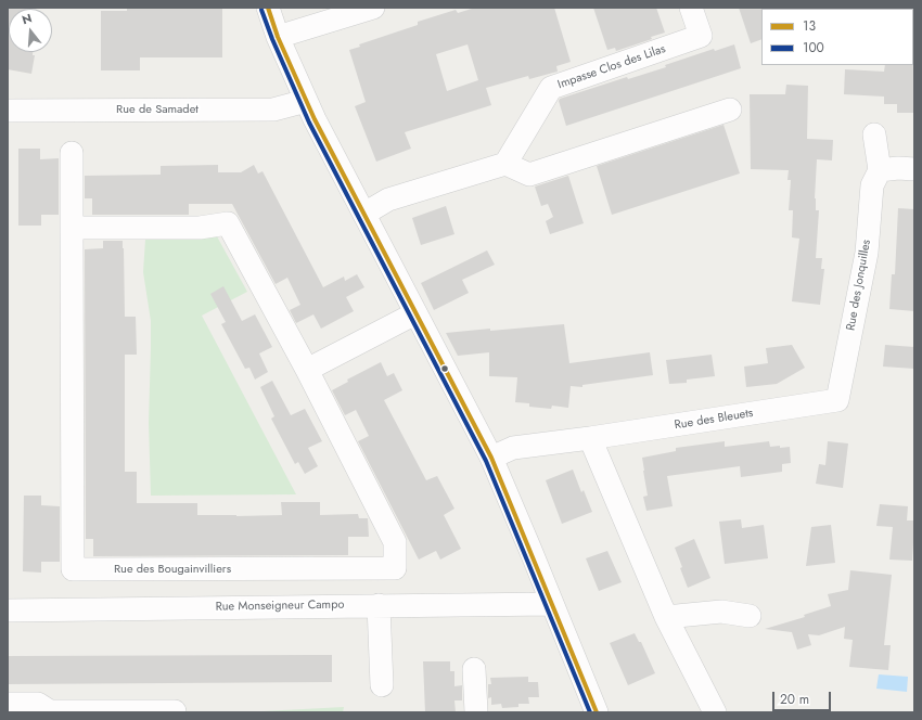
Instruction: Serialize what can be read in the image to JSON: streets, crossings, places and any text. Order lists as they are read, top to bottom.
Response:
{
  "streets": {
    "street": [
      "Impasse Clos des Lilas",
      "Rue de Samadet",
      "Rue des Jonquilles",
      "Rue des Bleuets",
      "Rue des Bougainvilliers",
      "Rue Monseigneur Campo"
    ]
  },
  "crossings": [
    ["Rue des Jonquilles", "Rue des Bleuets"]
  ],
  "lines": ["transit line 13", "transit line 100"],
  "legend": ["13", "100"],
  "scale_bar": "20 m",
  "north": "top"
}
